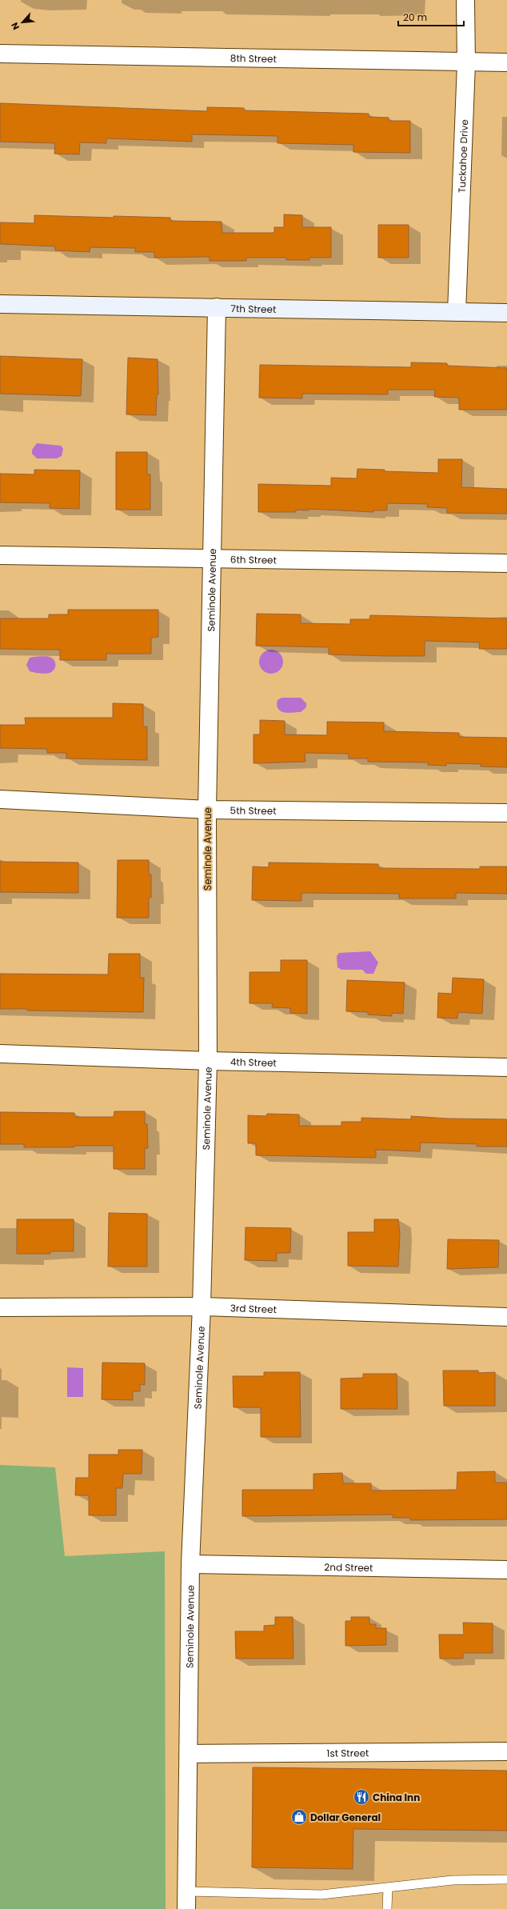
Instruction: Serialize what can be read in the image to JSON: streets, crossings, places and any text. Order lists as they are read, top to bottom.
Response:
{
  "streets": {
    "street": [
      "8th Street",
      "Tuckahoe Drive",
      "7th Street",
      "6th Street",
      "Seminole Avenue",
      "5th Street",
      "4th Street",
      "3rd Street",
      "2nd Street",
      "1st Street"
    ]
  },
  "crossings": [
    ["8th Street", "Tuckahoe Drive"],
    ["Tuckahoe Drive", "7th Street"],
    ["7th Street", "Seminole Avenue"],
    ["6th Street", "Seminole Avenue"],
    ["Seminole Avenue", "5th Street"],
    ["Seminole Avenue", "4th Street"],
    ["Seminole Avenue", "3rd Street"],
    ["Seminole Avenue", "2nd Street"],
    ["Seminole Avenue", "1st Street"]
  ],
  "places": {
    "restaurant": ["China Inn"],
    "shop": ["Dollar General"]
  },
  "scale_bar": "20 m",
  "north": "bottom left"
}
